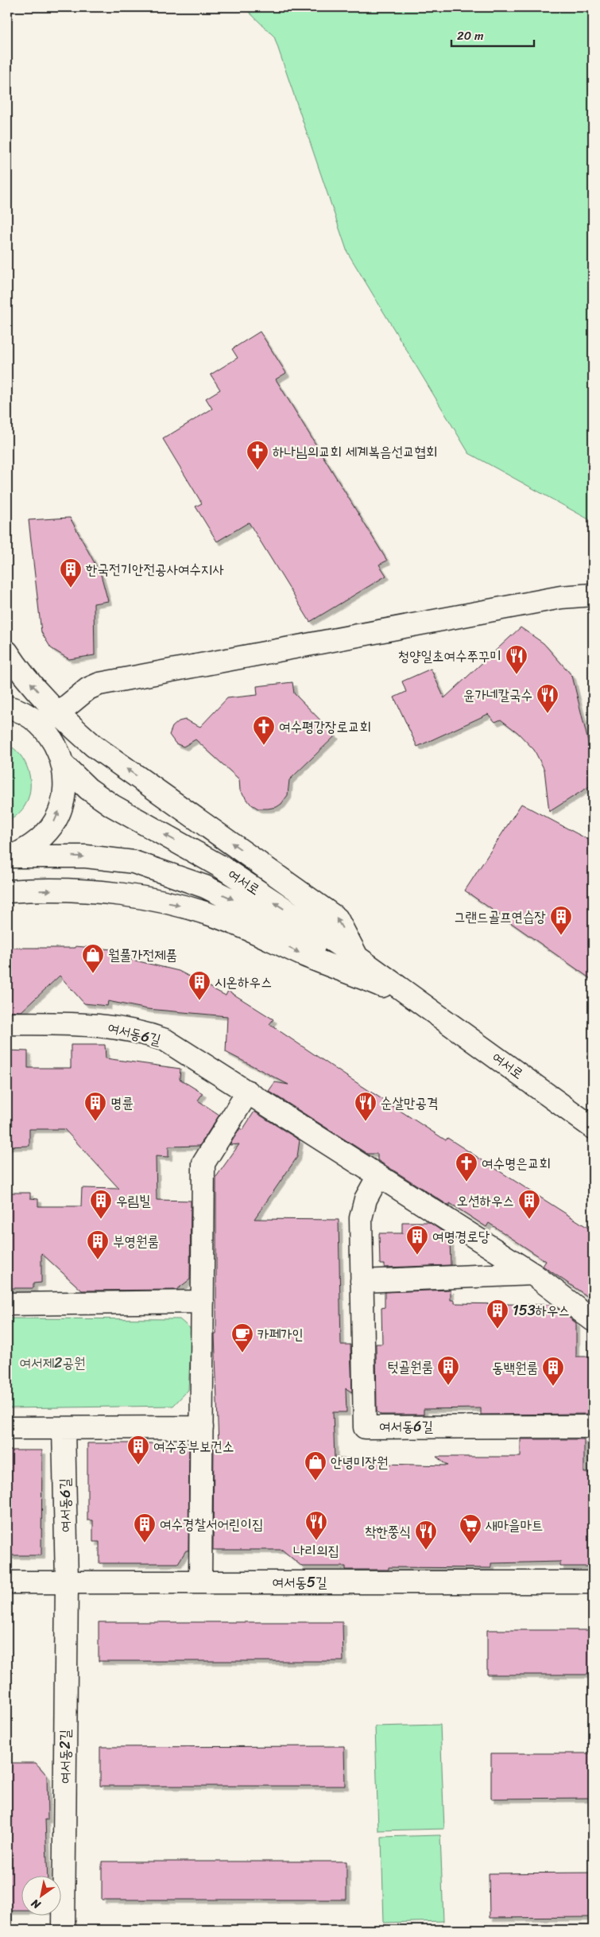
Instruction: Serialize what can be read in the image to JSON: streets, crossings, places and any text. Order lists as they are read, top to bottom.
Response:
{
  "streets": {
    "street": [
      "여서로",
      "여서동6길",
      "여서동5길",
      "여서동2길"
    ]
  },
  "crossings": [
    ["여서동6길", "여서동5길"],
    ["여서동6길", "여서동2길"],
    ["여서동5길", "여서동2길"]
  ],
  "parks": ["여서제2공원"],
  "places": {
    "church": ["하나님의교회 세계복음선교협회", "여수평강장로교회", "여수명은교회"],
    "building": [
      "한국전기안전공사여수지사",
      "그랜드골프연습장",
      "시온하우스",
      "명륜",
      "우림빌",
      "오션하우스",
      "여명경로당",
      "부영원룸",
      "153하우스",
      "텃골원룸",
      "동백원룸",
      "여수중부보건소",
      "여수경찰서어린이집"
    ],
    "restaurant": [
      "청양일초여수쭈꾸미",
      "윤가네칼국수",
      "순살만공격",
      "나리의집",
      "착한쭝식"
    ],
    "shop": ["월풀가전제품", "안녕미장원"],
    "cafe": ["카페가인"],
    "supermarket": ["새마을마트"]
  },
  "scale_bar": "20 m",
  "north": "bottom left"
}
